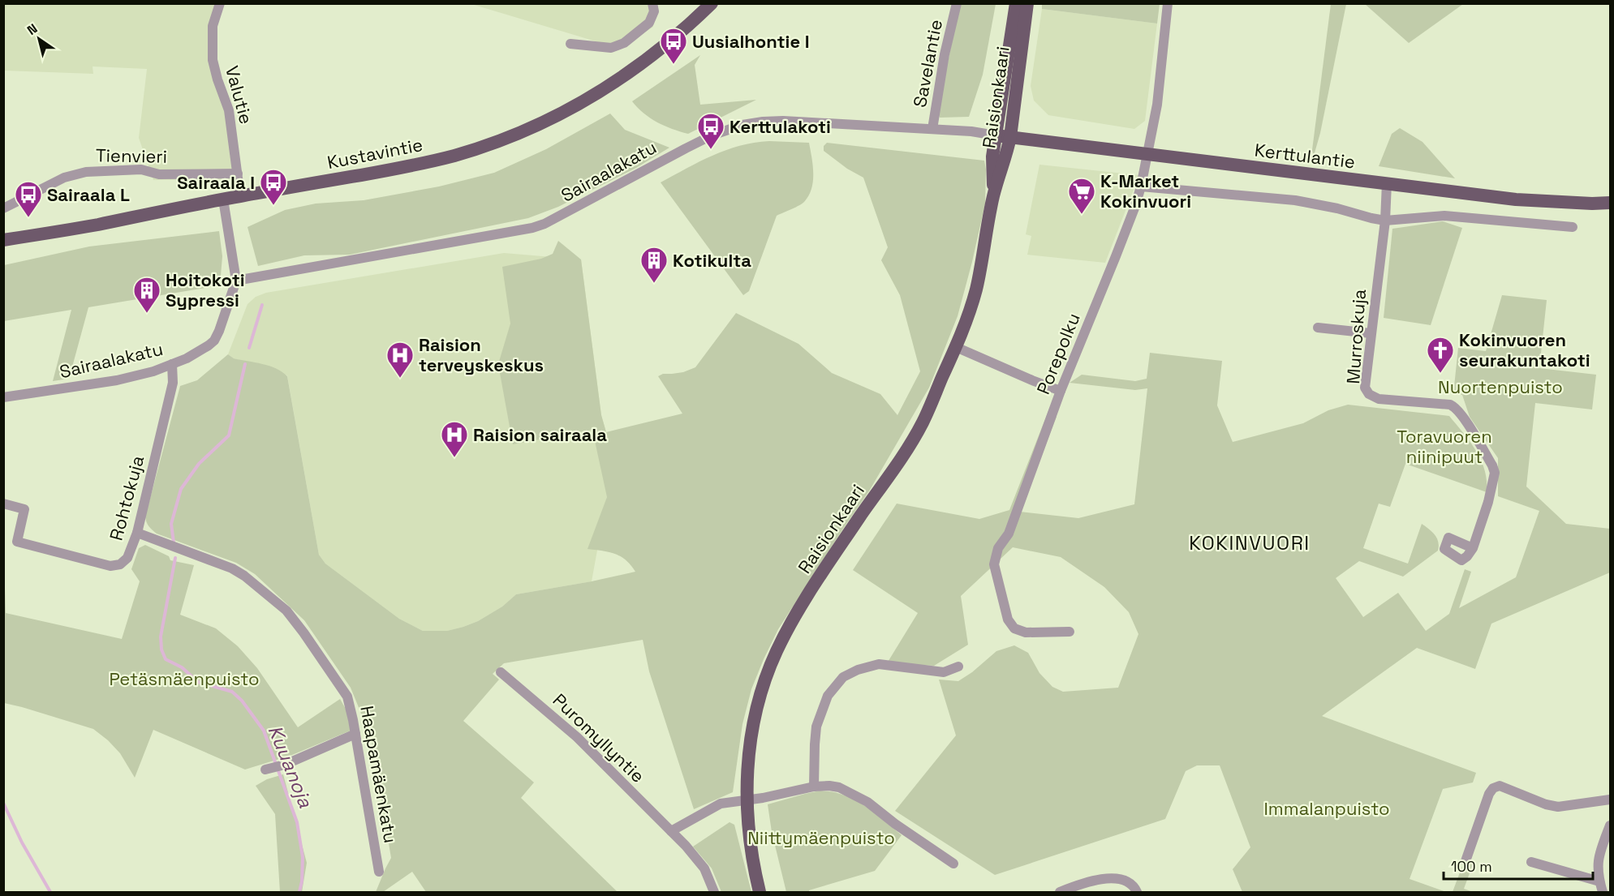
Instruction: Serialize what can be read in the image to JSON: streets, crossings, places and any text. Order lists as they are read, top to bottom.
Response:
{
  "streets": {
    "main road": ["Raisionkaari", "Kustavintie", "Kerttulantie"],
    "street": [
      "Savelantie",
      "Valutie",
      "Tienvieri",
      "Sairaalakatu",
      "Murroskuja",
      "Porepolku",
      "Rohtokuja",
      "Puromyllyntie",
      "Haapamäenkatu"
    ]
  },
  "crossings": [
    ["Savelantie", "Sairaalakatu"],
    ["Valutie", "Kustavintie"],
    ["Valutie", "Tienvieri"],
    ["Raisionkaari", "Kerttulantie"],
    ["Raisionkaari", "Sairaalakatu"],
    ["Kustavintie", "Sairaalakatu"],
    ["Kerttulantie", "Sairaalakatu"],
    ["Kerttulantie", "Murroskuja"],
    ["Kerttulantie", "Porepolku"],
    ["Sairaalakatu", "Rohtokuja"],
    ["Rohtokuja", "Haapamäenkatu"]
  ],
  "districts": ["KOKINVUORI"],
  "water": ["Kuuanoja"],
  "parks": [
    "Nuortenpuisto",
    "Toravuoren niinipuut",
    "Petäsmäenpuisto",
    "Immalanpuisto",
    "Niittymäenpuisto"
  ],
  "places": {
    "bus stop": [
      "Uusialhontie I",
      "Kerttulakoti",
      "Sairaala I",
      "Sairaala L"
    ],
    "supermarket": ["K-Market Kokinvuori"],
    "building": ["Kotikulta", "Hoitokoti Sypressi"],
    "church": ["Kokinvuoren seurakuntakoti"],
    "hospital": ["Raision terveyskeskus", "Raision sairaala"]
  },
  "scale_bar": "100 m",
  "north": "top left"
}
